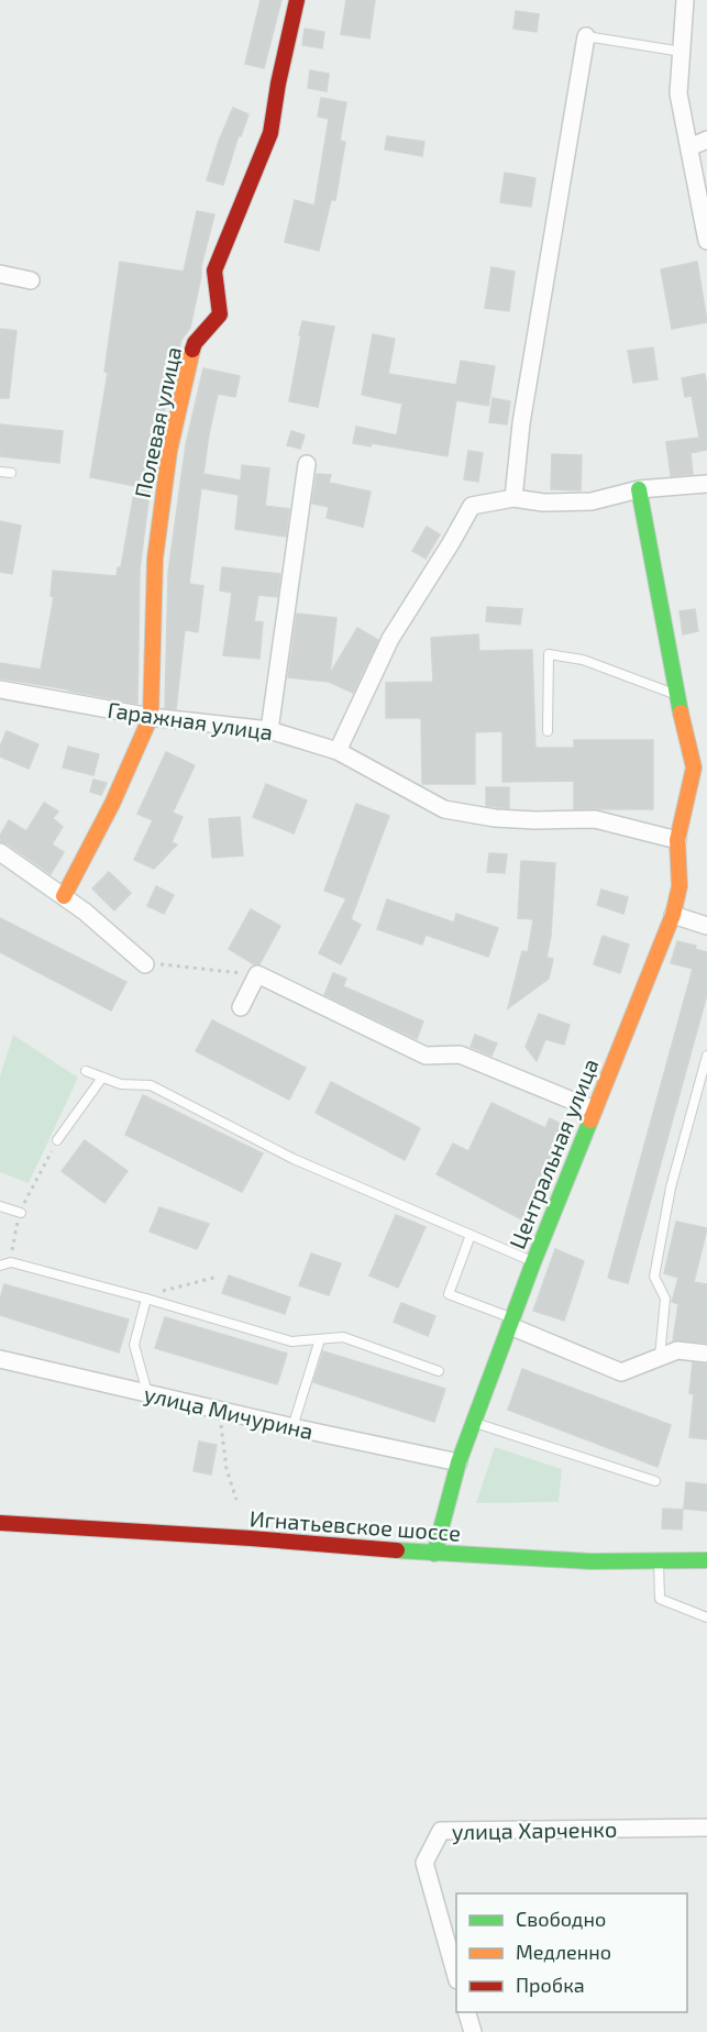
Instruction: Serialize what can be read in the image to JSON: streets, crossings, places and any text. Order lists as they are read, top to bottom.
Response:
{
  "streets": {
    "street": [
      "Полевая улица",
      "Гаражная улица",
      "Центральная улица",
      "улица Мичурина",
      "Игнатьевское шоссе",
      "улица Харченко"
    ]
  },
  "crossings": [
    ["Полевая улица", "Гаражная улица"],
    ["Гаражная улица", "Центральная улица"],
    ["Центральная улица", "улица Мичурина"],
    ["Центральная улица", "Игнатьевское шоссе"]
  ],
  "legend": ["Свободно", "Медленно", "Пробка"]
}
